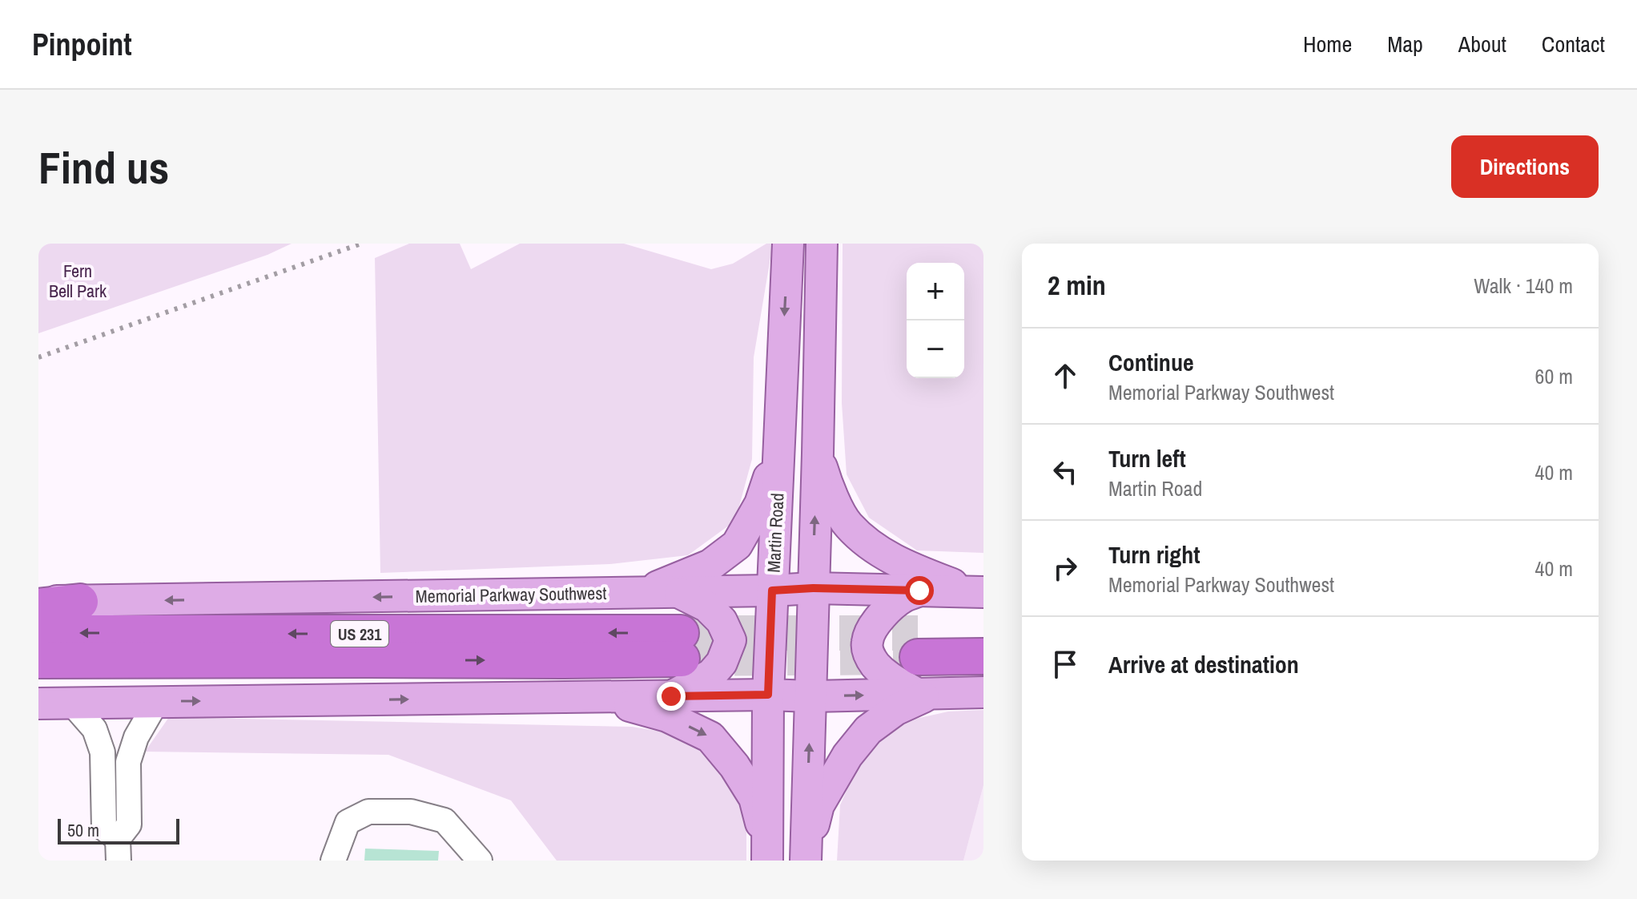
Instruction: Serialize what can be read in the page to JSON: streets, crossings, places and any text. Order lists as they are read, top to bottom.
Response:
{
  "streets": {
    "highway": ["US 231"],
    "main road": ["Martin Road", "Memorial Parkway Southwest"]
  },
  "crossings": [
    ["Martin Road", "Memorial Parkway Southwest"]
  ],
  "parks": ["Fern Bell Park"],
  "scale_bar": "50 m",
  "page": {
    "header": "Pinpoint",
    "nav": [
      "Home",
      "Map",
      "About",
      "Contact"
    ],
    "buttons": "Directions",
    "title": "Find us",
    "heading": ["2 min", "Walk · 140 m"],
    "map_buttons": ["+", "−"],
    "list": [
      ["Continue", "Memorial Parkway Southwest", "60 m"],
      ["Turn left", "Martin Road", "40 m"],
      ["Turn right", "Memorial Parkway Southwest", "40 m"],
      "Arrive at destination"
    ],
    "scale": "50 m"
  }
}
